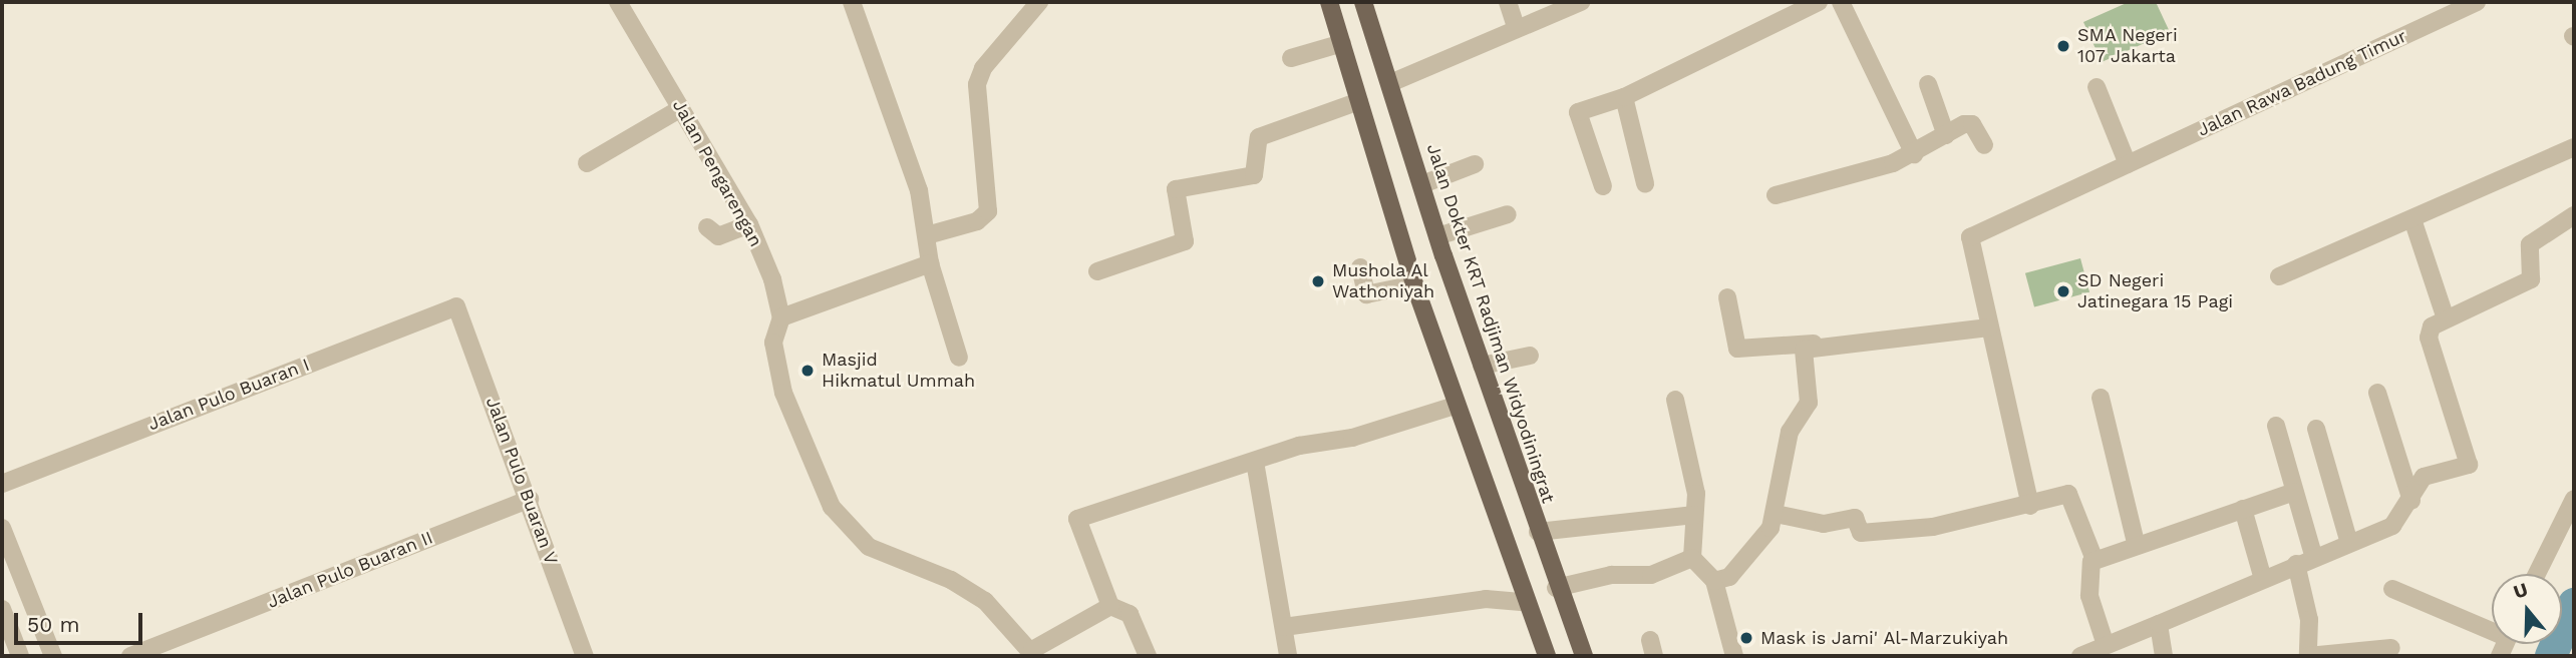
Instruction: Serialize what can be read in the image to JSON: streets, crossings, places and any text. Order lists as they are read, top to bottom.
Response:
{
  "streets": {
    "main road": ["Jalan Dokter KRT Radjiman Widyodiningrat"],
    "street": [
      "Jalan Rawa Badung Timur",
      "Jalan Pengarengan",
      "Jalan Pulo Buaran I",
      "Jalan Pulo Buaran V",
      "Jalan Pulo Buaran II"
    ]
  },
  "crossings": [
    ["Jalan Pulo Buaran I", "Jalan Pulo Buaran V"],
    ["Jalan Pulo Buaran V", "Jalan Pulo Buaran II"]
  ],
  "places": [
    "SMA Negeri 107 Jakarta",
    "Mushola Al Wathoniyah",
    "SD Negeri Jatinegara 15 Pagi",
    "Masjid Hikmatul Ummah",
    "Mask is Jami' Al-Marzukiyah"
  ],
  "scale_bar": "50 m",
  "north": "top"
}
